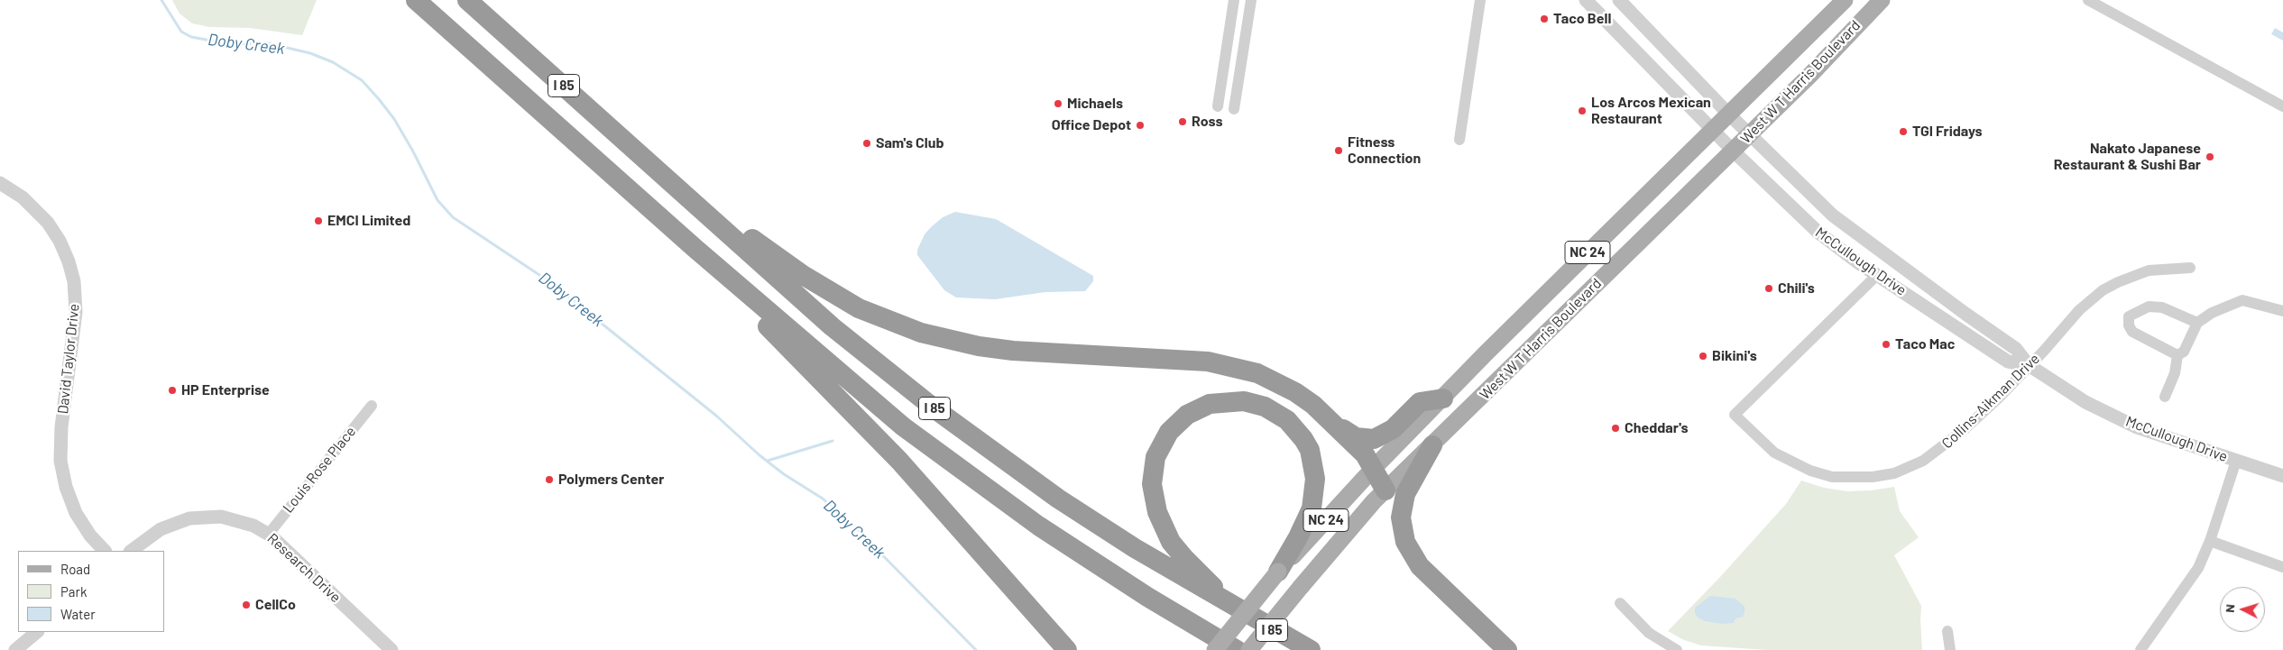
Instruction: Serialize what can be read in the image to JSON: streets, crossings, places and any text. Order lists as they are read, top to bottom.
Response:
{
  "streets": {
    "highway": ["I 85"],
    "main road": ["West W T Harris Boulevard", "NC 24"],
    "street": [
      "McCullough Drive",
      "David Taylor Drive",
      "Collins-Aikman Drive",
      "Louis Rose Place",
      "Research Drive"
    ]
  },
  "crossings": [
    ["West W T Harris Boulevard", "McCullough Drive"],
    ["McCullough Drive", "Collins-Aikman Drive"],
    ["Louis Rose Place", "Research Drive"]
  ],
  "water": ["Doby Creek"],
  "places": [
    "Taco Bell",
    "Michaels",
    "Los Arcos Mexican Restaurant",
    "Ross",
    "Office Depot",
    "TGI Fridays",
    "Sam's Club",
    "Fitness Connection",
    "Nakato Japanese Restaurant & Sushi Bar",
    "EMCI Limited",
    "Chili's",
    "Taco Mac",
    "Bikini's",
    "HP Enterprise",
    "Cheddar's",
    "Polymers Center",
    "CellCo"
  ],
  "legend": ["Road", "Park", "Water"],
  "north": "left"
}
